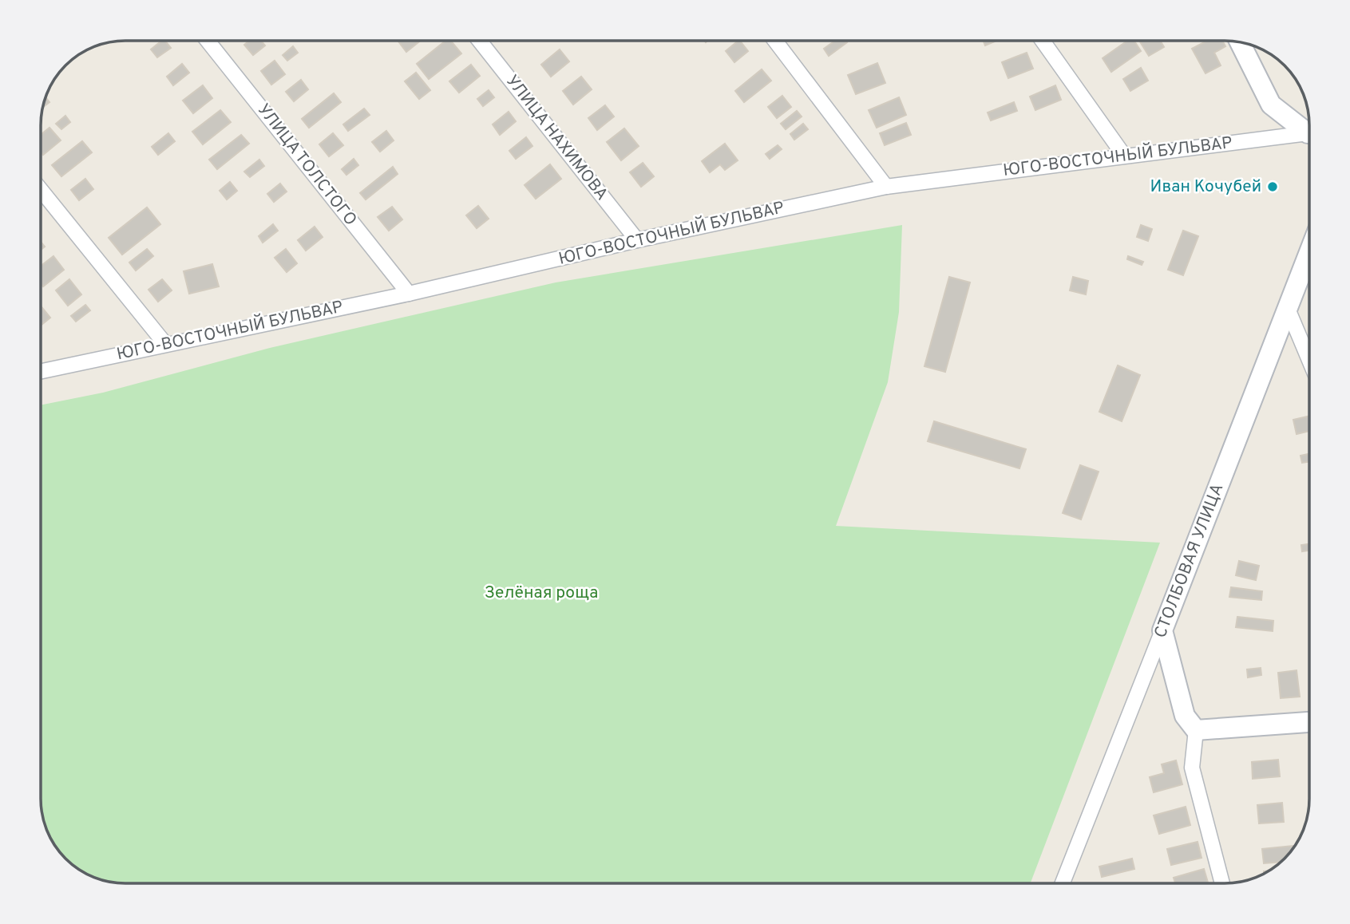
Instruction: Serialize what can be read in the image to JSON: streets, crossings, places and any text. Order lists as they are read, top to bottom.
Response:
{
  "streets": {
    "street": [
      "УЛИЦА НАХИМОВА",
      "ЮГО-ВОСТОЧНЫЙ БУЛЬВАР",
      "УЛИЦА ТОЛСТОГО",
      "СТОЛБОВАЯ УЛИЦА"
    ]
  },
  "crossings": [
    ["УЛИЦА НАХИМОВА", "ЮГО-ВОСТОЧНЫЙ БУЛЬВАР"],
    ["ЮГО-ВОСТОЧНЫЙ БУЛЬВАР", "УЛИЦА ТОЛСТОГО"]
  ],
  "parks": ["Зелёная роща"],
  "places": ["Иван Кочубей"]
}
